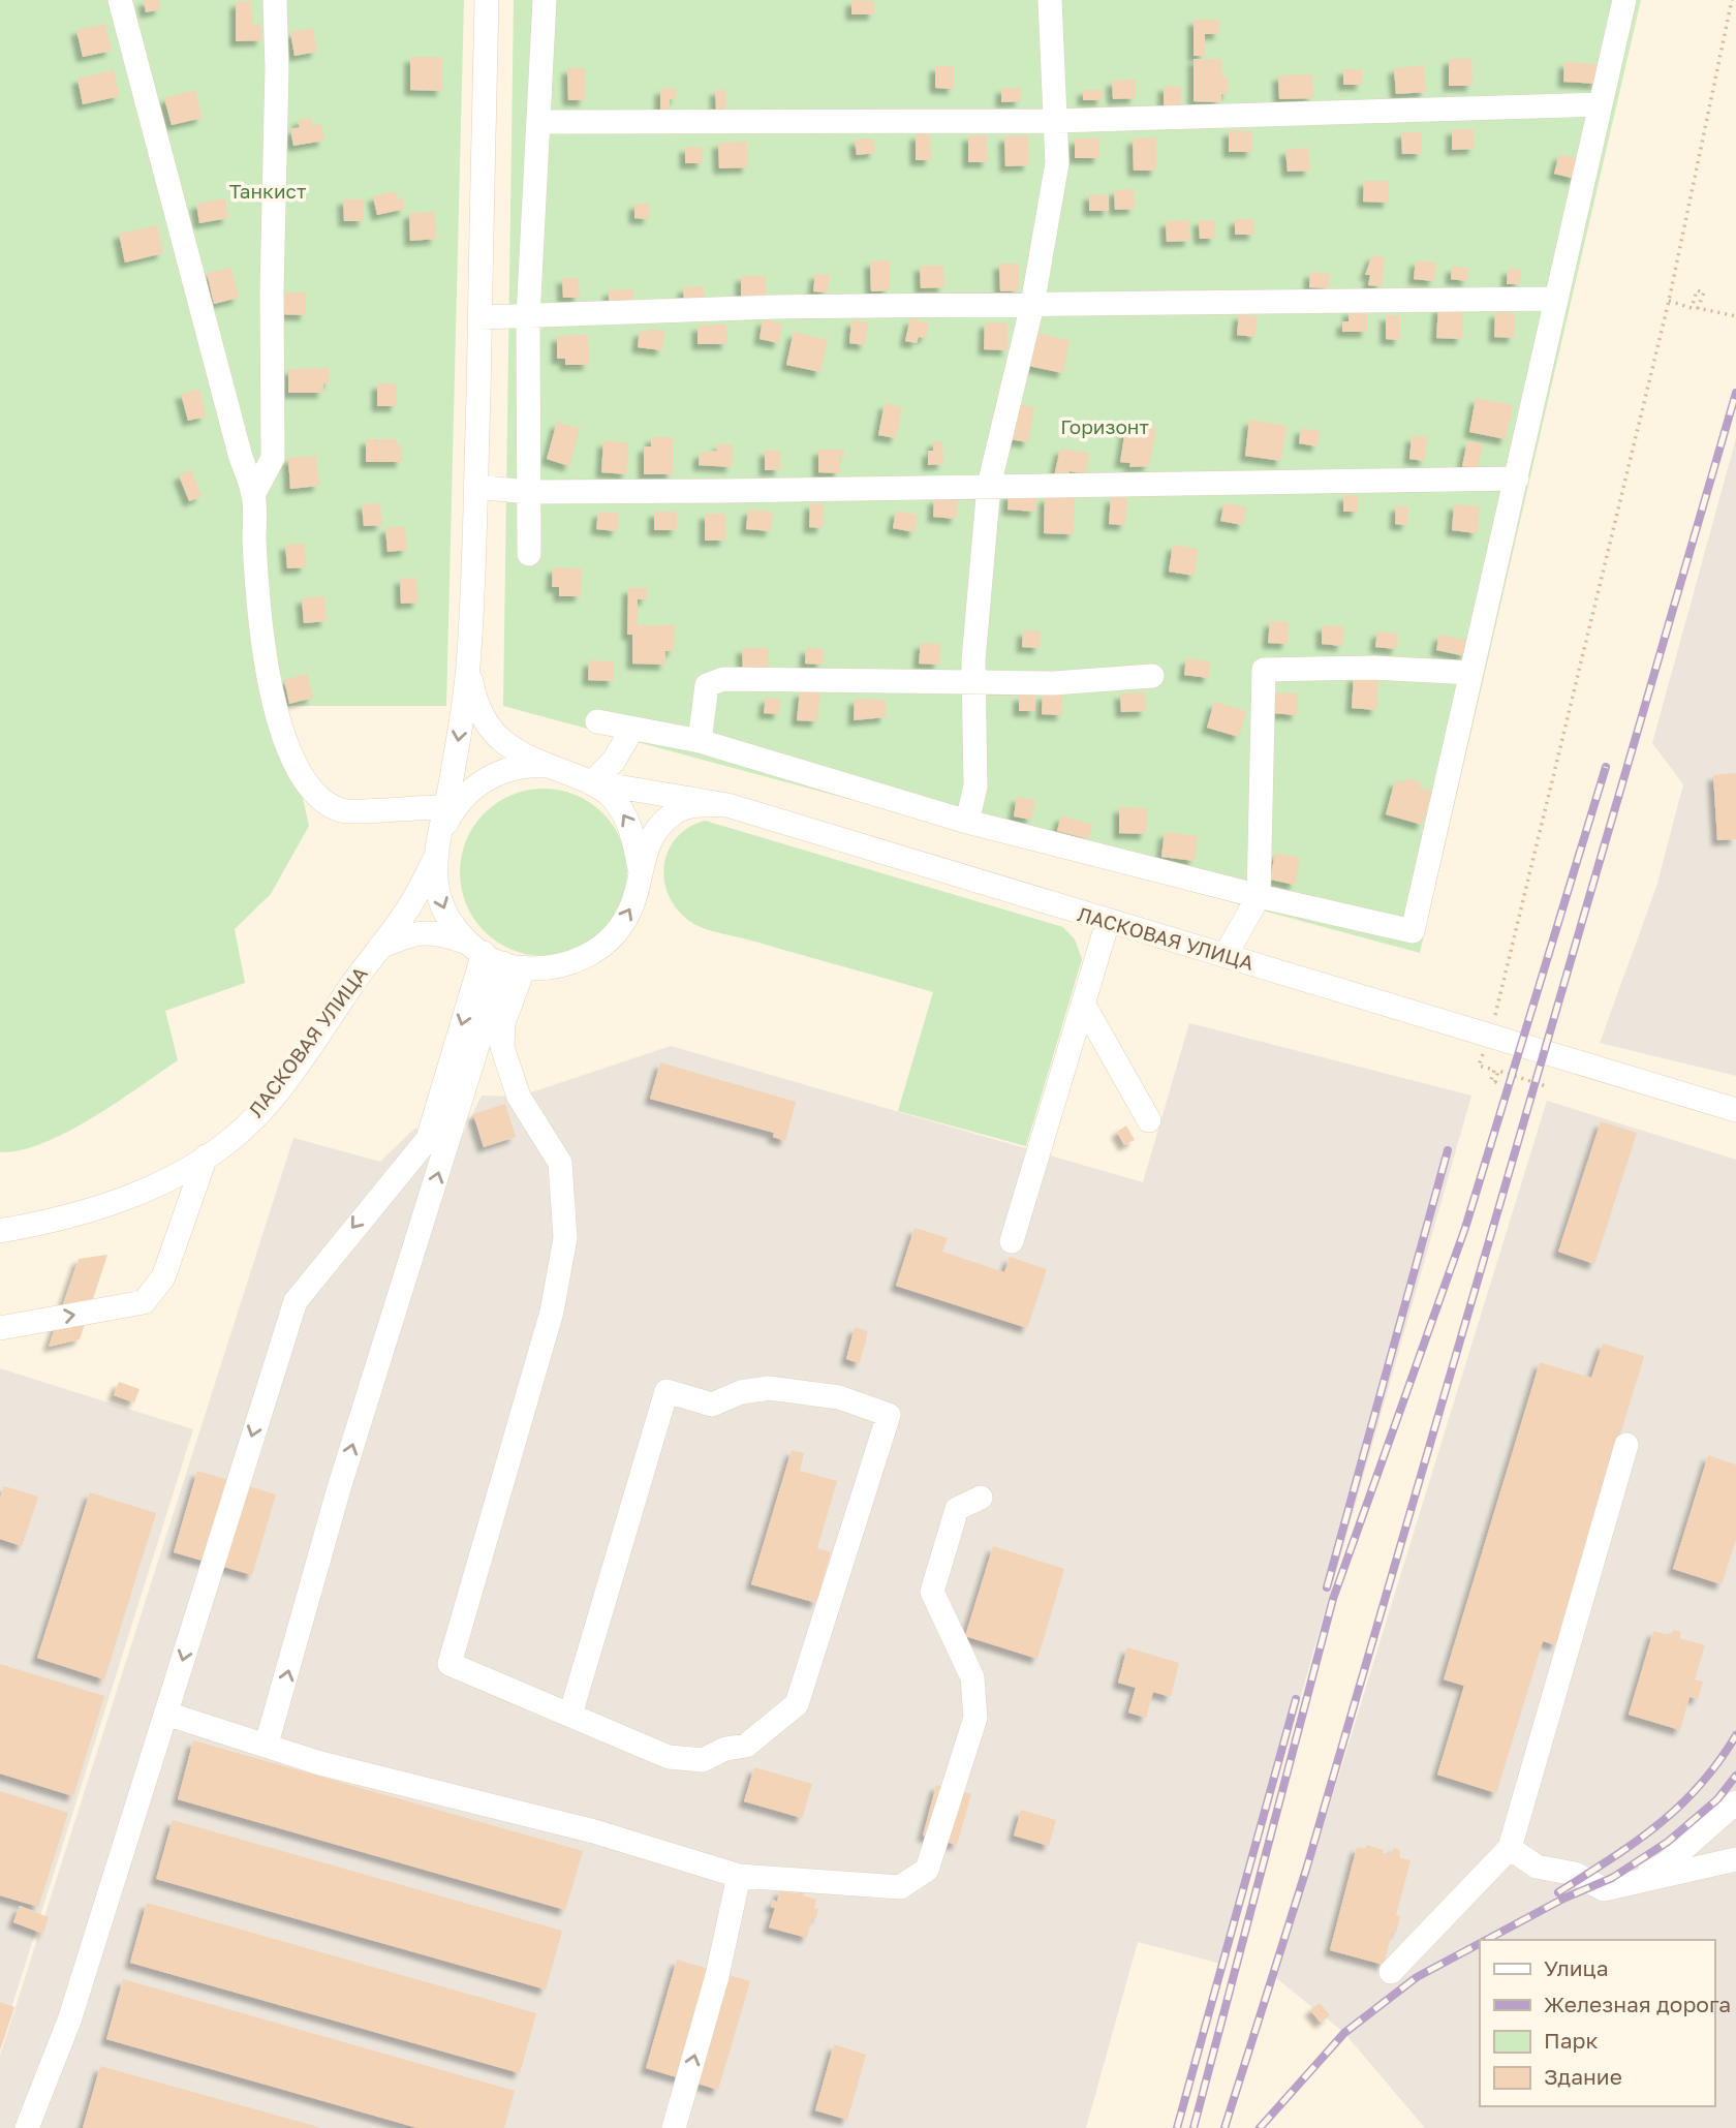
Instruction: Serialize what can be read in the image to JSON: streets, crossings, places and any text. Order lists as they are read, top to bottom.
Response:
{
  "streets": {
    "street": ["ЛАСКОВАЯ УЛИЦА"]
  },
  "parks": ["Танкист", "Горизонт"],
  "legend": [
    "Улица",
    "Железная дорога",
    "Парк",
    "Здание"
  ]
}
